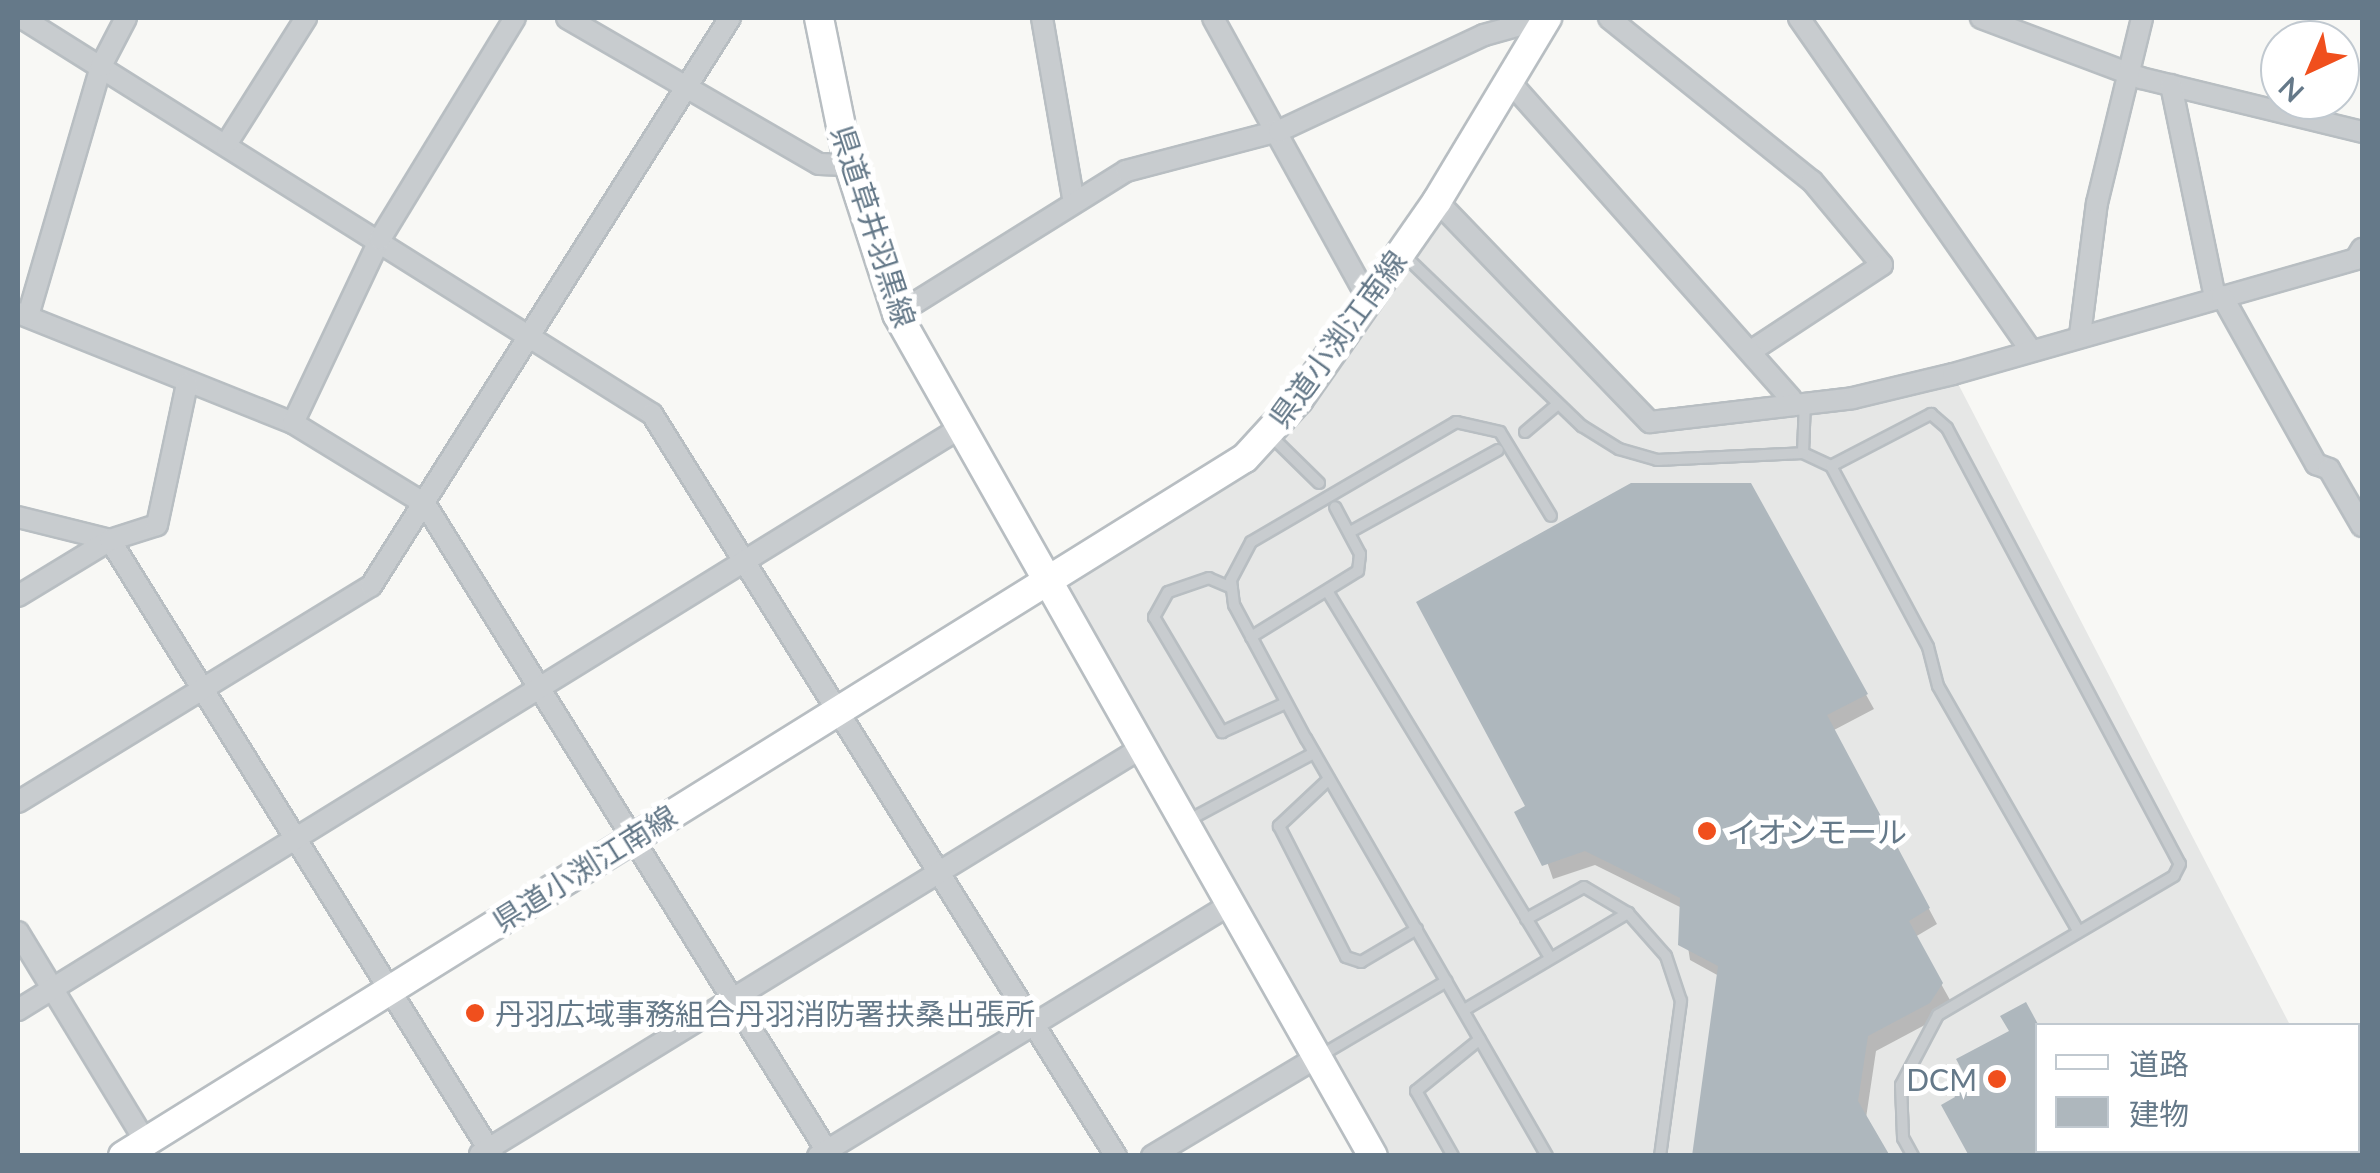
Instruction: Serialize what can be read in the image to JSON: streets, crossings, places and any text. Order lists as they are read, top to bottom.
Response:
{
  "streets": {
    "main road": ["県道草井羽黒線", "県道小渕江南線"]
  },
  "crossings": [
    ["県道草井羽黒線", "県道小渕江南線"]
  ],
  "places": ["イオンモール", "丹羽広域事務組合丹羽消防署扶桑出張所", "DCM"],
  "legend": ["道路", "建物"],
  "north": "bottom left"
}
